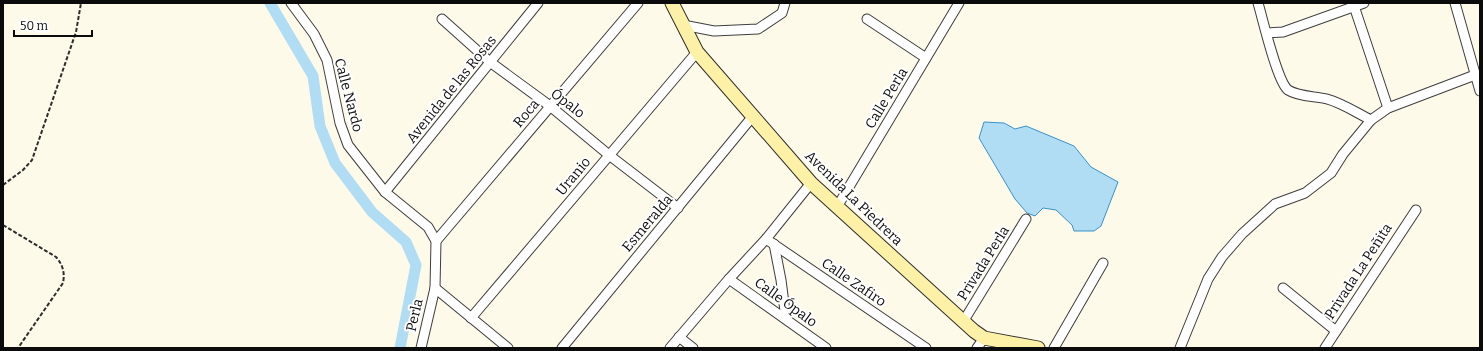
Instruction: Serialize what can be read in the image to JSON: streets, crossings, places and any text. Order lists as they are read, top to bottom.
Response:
{
  "streets": {
    "street": [
      "Avenida de las Rosas",
      "Calle Nardo",
      "Calle Perla",
      "Ópalo",
      "Roca",
      "Uranio",
      "Avenida La Piedrera",
      "Esmeralda",
      "Privada Perla",
      "Privada La Peñita",
      "Calle Zafiro",
      "Calle Ópalo",
      "Perla"
    ]
  },
  "crossings": [
    ["Avenida de las Rosas", "Calle Nardo"],
    ["Avenida de las Rosas", "Ópalo"],
    ["Calle Nardo", "Roca"],
    ["Calle Perla", "Avenida La Piedrera"],
    ["Ópalo", "Roca"],
    ["Ópalo", "Uranio"],
    ["Ópalo", "Esmeralda"],
    ["Uranio", "Avenida La Piedrera"],
    ["Avenida La Piedrera", "Esmeralda"],
    ["Avenida La Piedrera", "Privada Perla"]
  ],
  "scale_bar": "50 m"
}
